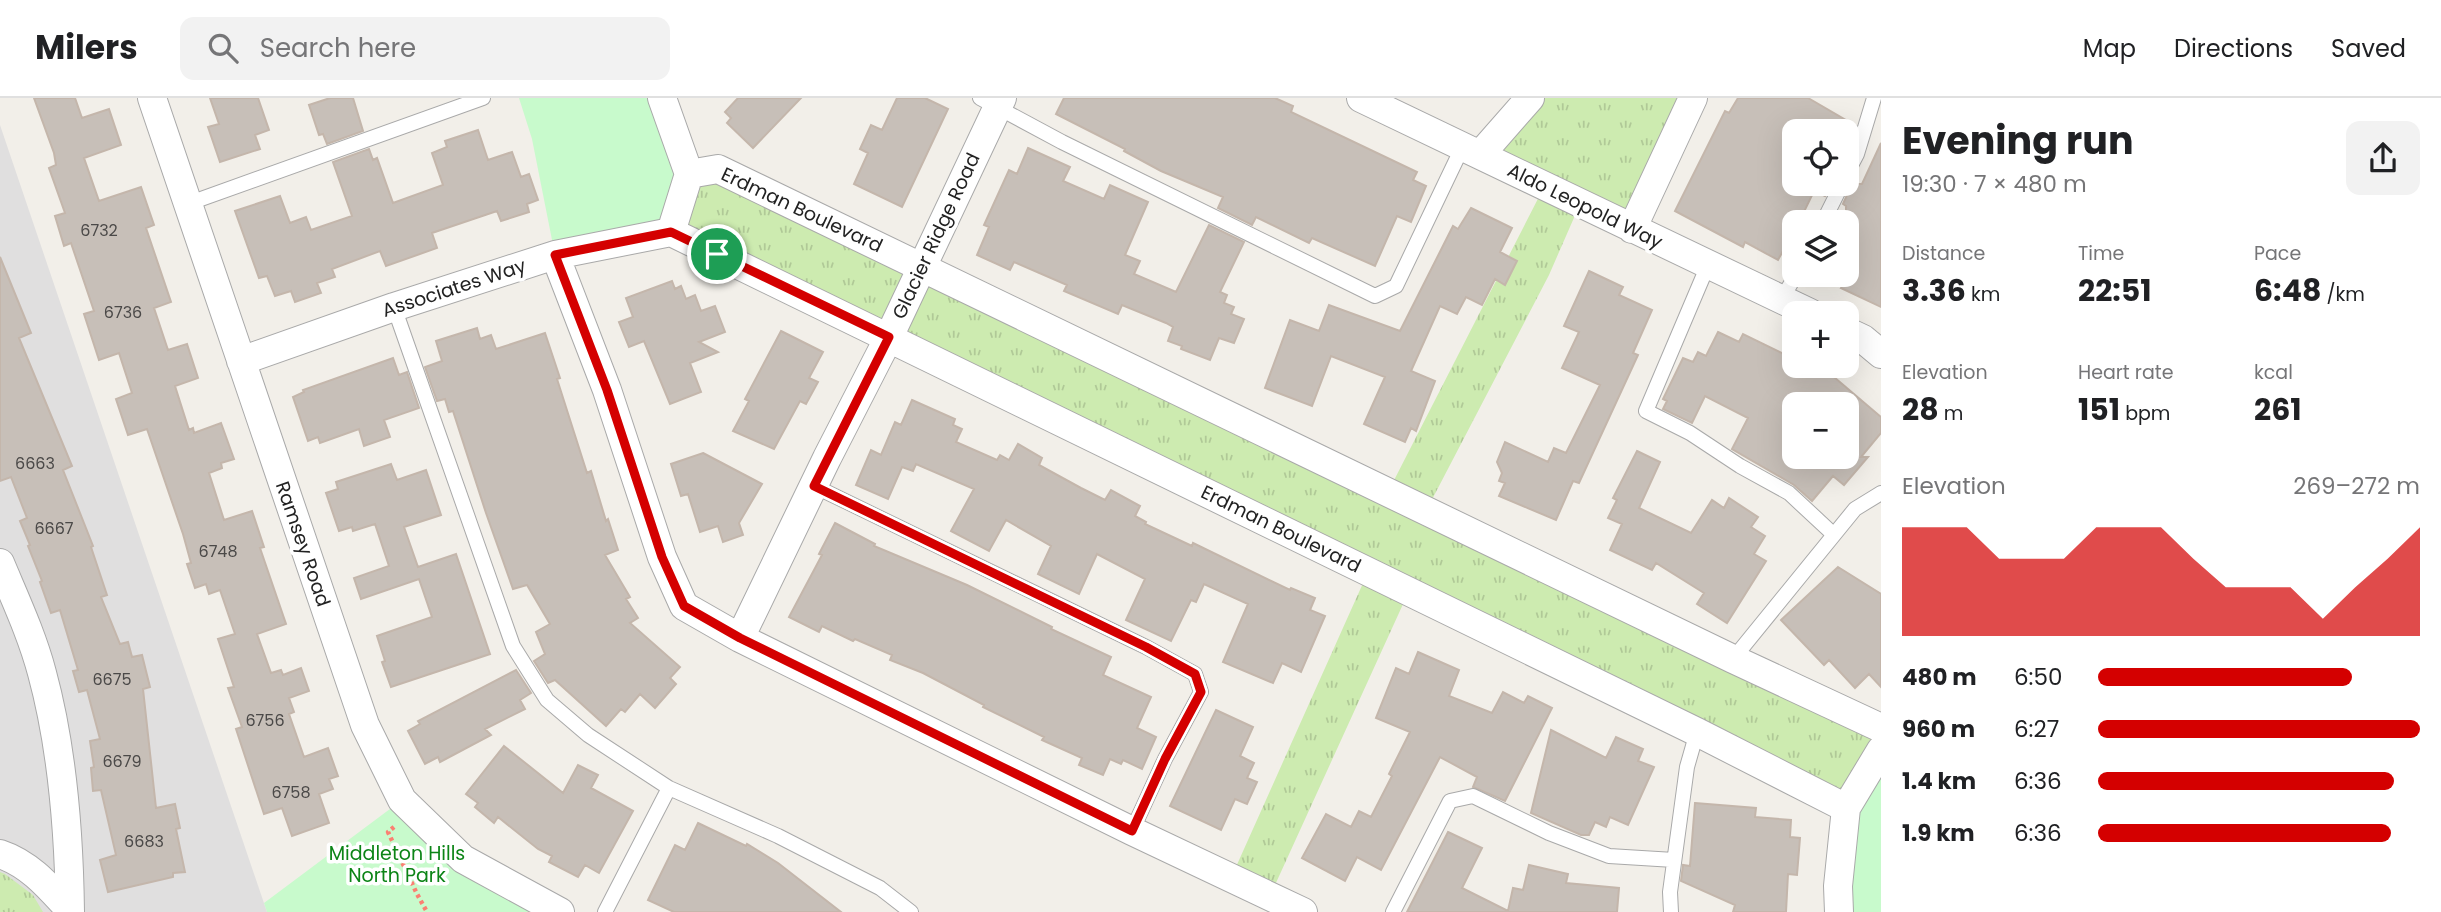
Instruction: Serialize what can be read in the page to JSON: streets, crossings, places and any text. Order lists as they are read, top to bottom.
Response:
{
  "streets": {
    "street": [
      "Aldo Leopold Way",
      "Erdman Boulevard",
      "Glacier Ridge Road",
      "Associates Way",
      "Ramsey Road"
    ]
  },
  "crossings": [
    ["Erdman Boulevard", "Glacier Ridge Road"],
    ["Erdman Boulevard", "Associates Way"],
    ["Associates Way", "Ramsey Road"]
  ],
  "parks": ["Middleton Hills North Park"],
  "house_numbers": [
    "6732",
    "6736",
    "6663",
    "6667",
    "6748",
    "6675",
    "6756",
    "6679",
    "6758",
    "6683"
  ],
  "page": {
    "header": "Milers",
    "search": "Search here",
    "nav": ["Map", "Directions", "Saved"],
    "heading": ["Evening run", "19:30 · 7 × 480 m"],
    "map_buttons": ["+", "−"],
    "stats": [
      ["Distance", "3.36 km"],
      ["Time", "22:51"],
      ["Pace", "6:48 /km"],
      ["Elevation", "28 m"],
      ["Heart rate", "151 bpm"],
      ["kcal", "261"]
    ],
    "chart": ["Elevation", "269–272 m"],
    "list": [
      {
        "name": "480 m",
        "note": "6:50"
      },
      {
        "name": "960 m",
        "note": "6:27"
      },
      {
        "name": "1.4 km",
        "note": "6:36"
      },
      {
        "name": "1.9 km",
        "note": "6:36"
      }
    ]
  }
}
